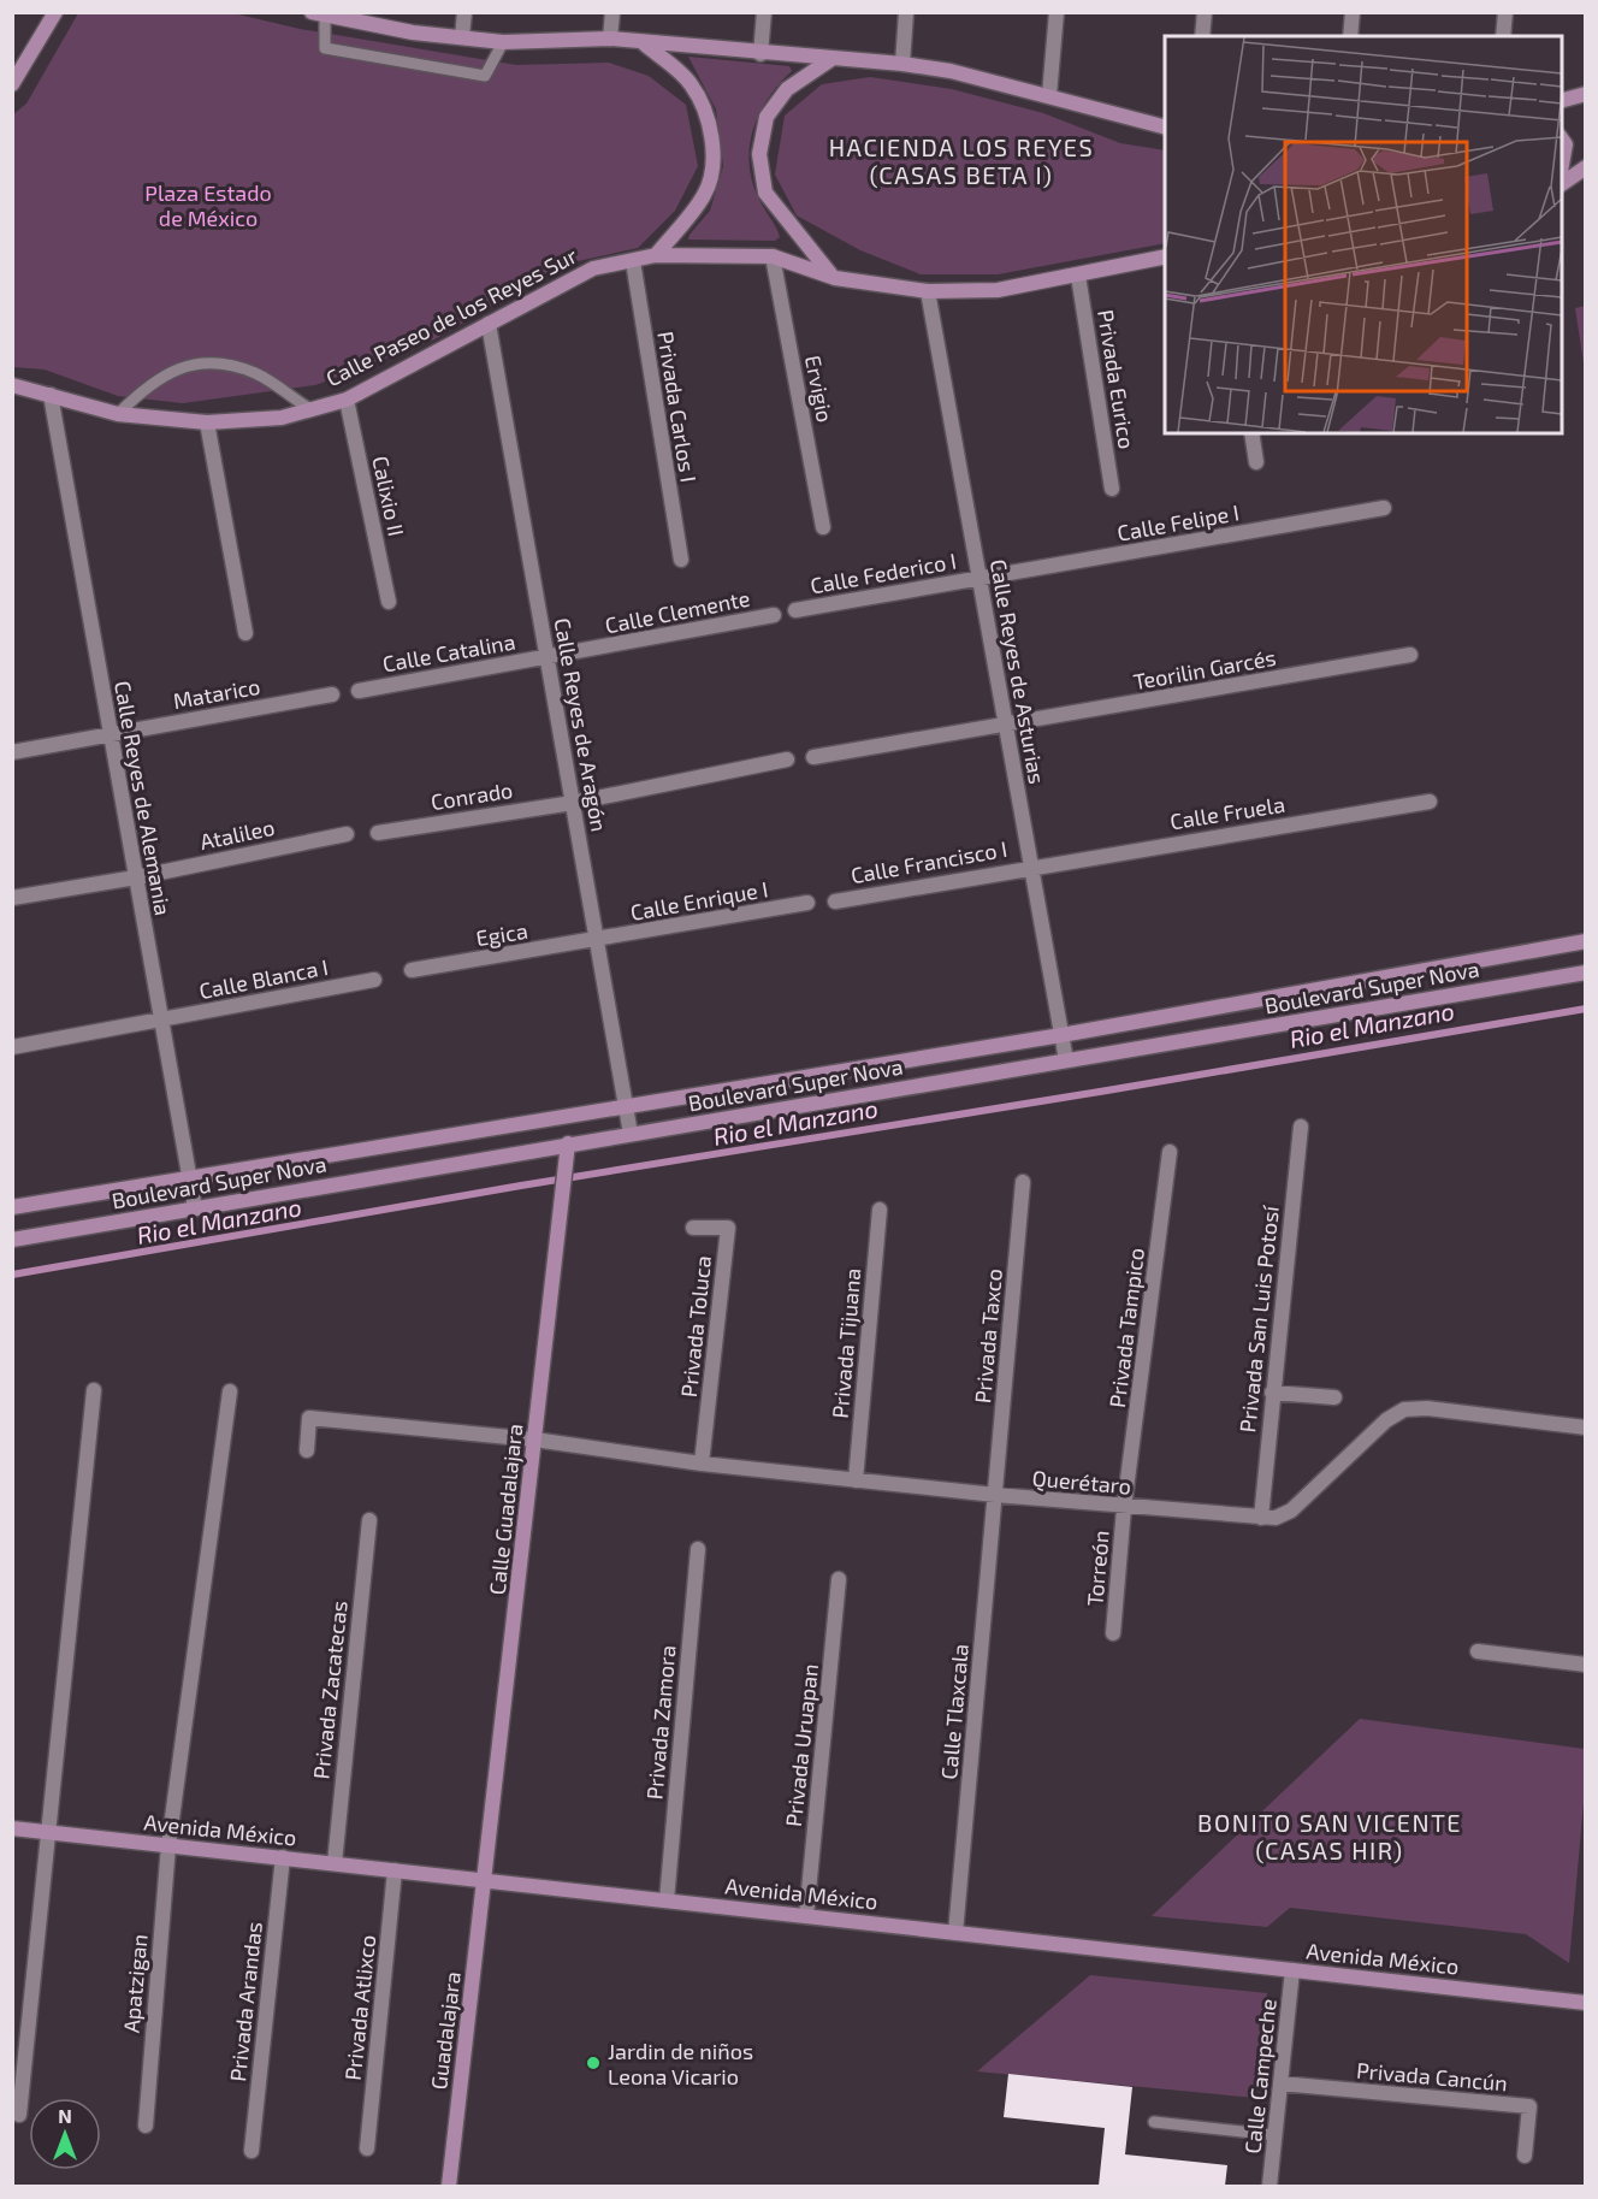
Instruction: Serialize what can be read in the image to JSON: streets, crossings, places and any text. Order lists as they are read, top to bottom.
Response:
{
  "streets": {
    "street": [
      "Calle Paseo de los Reyes Sur",
      "Privada Eurico",
      "Ervigio",
      "Privada Carlos I",
      "Calixio II",
      "Calle Felipe I",
      "Calle Federico I",
      "Calle Clemente",
      "Calle Catalina",
      "Teorilin Garcés",
      "Calle Reyes de Asturias",
      "Matarico",
      "Calle Reyes de Aragón",
      "Conrado",
      "Calle Reyes de Alemania",
      "Calle Fruela",
      "Atalileo",
      "Calle Francisco I",
      "Calle Enrique I",
      "Egica",
      "Calle Blanca I",
      "Boulevard Super Nova",
      "Privada San Luis Potosí",
      "Privada Toluca",
      "Privada Tampico",
      "Privada Taxco",
      "Privada Tijuana",
      "Querétaro",
      "Calle Guadalajara",
      "Torreón",
      "Privada Zacatecas",
      "Calle Tlaxcala",
      "Privada Zamora",
      "Privada Uruapan",
      "Avenida México",
      "Apatzigan",
      "Privada Arandas",
      "Privada Atlixco",
      "Guadalajara",
      "Calle Campeche",
      "Privada Cancún"
    ]
  },
  "crossings": [
    ["Calle Paseo de los Reyes Sur", "Privada Eurico"],
    ["Calle Paseo de los Reyes Sur", "Ervigio"],
    ["Calle Paseo de los Reyes Sur", "Privada Carlos I"],
    ["Calle Paseo de los Reyes Sur", "Calixio II"],
    ["Calle Paseo de los Reyes Sur", "Calle Reyes de Asturias"],
    ["Calle Paseo de los Reyes Sur", "Calle Reyes de Aragón"],
    ["Calle Paseo de los Reyes Sur", "Calle Reyes de Alemania"],
    ["Calle Felipe I", "Calle Federico I"],
    ["Calle Felipe I", "Calle Reyes de Asturias"],
    ["Calle Federico I", "Calle Reyes de Asturias"],
    ["Calle Clemente", "Calle Catalina"],
    ["Calle Clemente", "Calle Reyes de Aragón"],
    ["Calle Catalina", "Calle Reyes de Aragón"],
    ["Teorilin Garcés", "Calle Reyes de Asturias"],
    ["Calle Reyes de Asturias", "Calle Fruela"],
    ["Calle Reyes de Asturias", "Calle Francisco I"],
    ["Calle Reyes de Asturias", "Boulevard Super Nova"],
    ["Matarico", "Calle Reyes de Alemania"],
    ["Calle Reyes de Aragón", "Conrado"],
    ["Calle Reyes de Aragón", "Calle Enrique I"],
    ["Calle Reyes de Aragón", "Egica"],
    ["Calle Reyes de Aragón", "Boulevard Super Nova"],
    ["Calle Reyes de Alemania", "Atalileo"],
    ["Calle Reyes de Alemania", "Calle Blanca I"],
    ["Calle Reyes de Alemania", "Boulevard Super Nova"],
    ["Calle Fruela", "Calle Francisco I"],
    ["Calle Enrique I", "Egica"],
    ["Boulevard Super Nova", "Calle Guadalajara"],
    ["Privada San Luis Potosí", "Querétaro"],
    ["Privada Toluca", "Querétaro"],
    ["Privada Tampico", "Querétaro"],
    ["Privada Tampico", "Torreón"],
    ["Privada Taxco", "Querétaro"],
    ["Privada Taxco", "Calle Tlaxcala"],
    ["Privada Tijuana", "Querétaro"],
    ["Querétaro", "Calle Guadalajara"],
    ["Querétaro", "Torreón"],
    ["Querétaro", "Calle Tlaxcala"],
    ["Calle Guadalajara", "Avenida México"],
    ["Calle Guadalajara", "Guadalajara"],
    ["Privada Zacatecas", "Avenida México"],
    ["Calle Tlaxcala", "Avenida México"],
    ["Privada Zamora", "Avenida México"],
    ["Privada Uruapan", "Avenida México"],
    ["Avenida México", "Apatzigan"],
    ["Avenida México", "Privada Arandas"],
    ["Avenida México", "Privada Atlixco"],
    ["Avenida México", "Guadalajara"],
    ["Avenida México", "Calle Campeche"],
    ["Calle Campeche", "Privada Cancún"]
  ],
  "districts": ["HACIENDA LOS REYES (CASAS BETA I)", "BONITO SAN VICENTE (CASAS HIR)"],
  "water": ["Rio el Manzano"],
  "parks": ["Plaza Estado de México"],
  "places": ["Jardin de niños Leona Vicario"],
  "north": "top"
}
